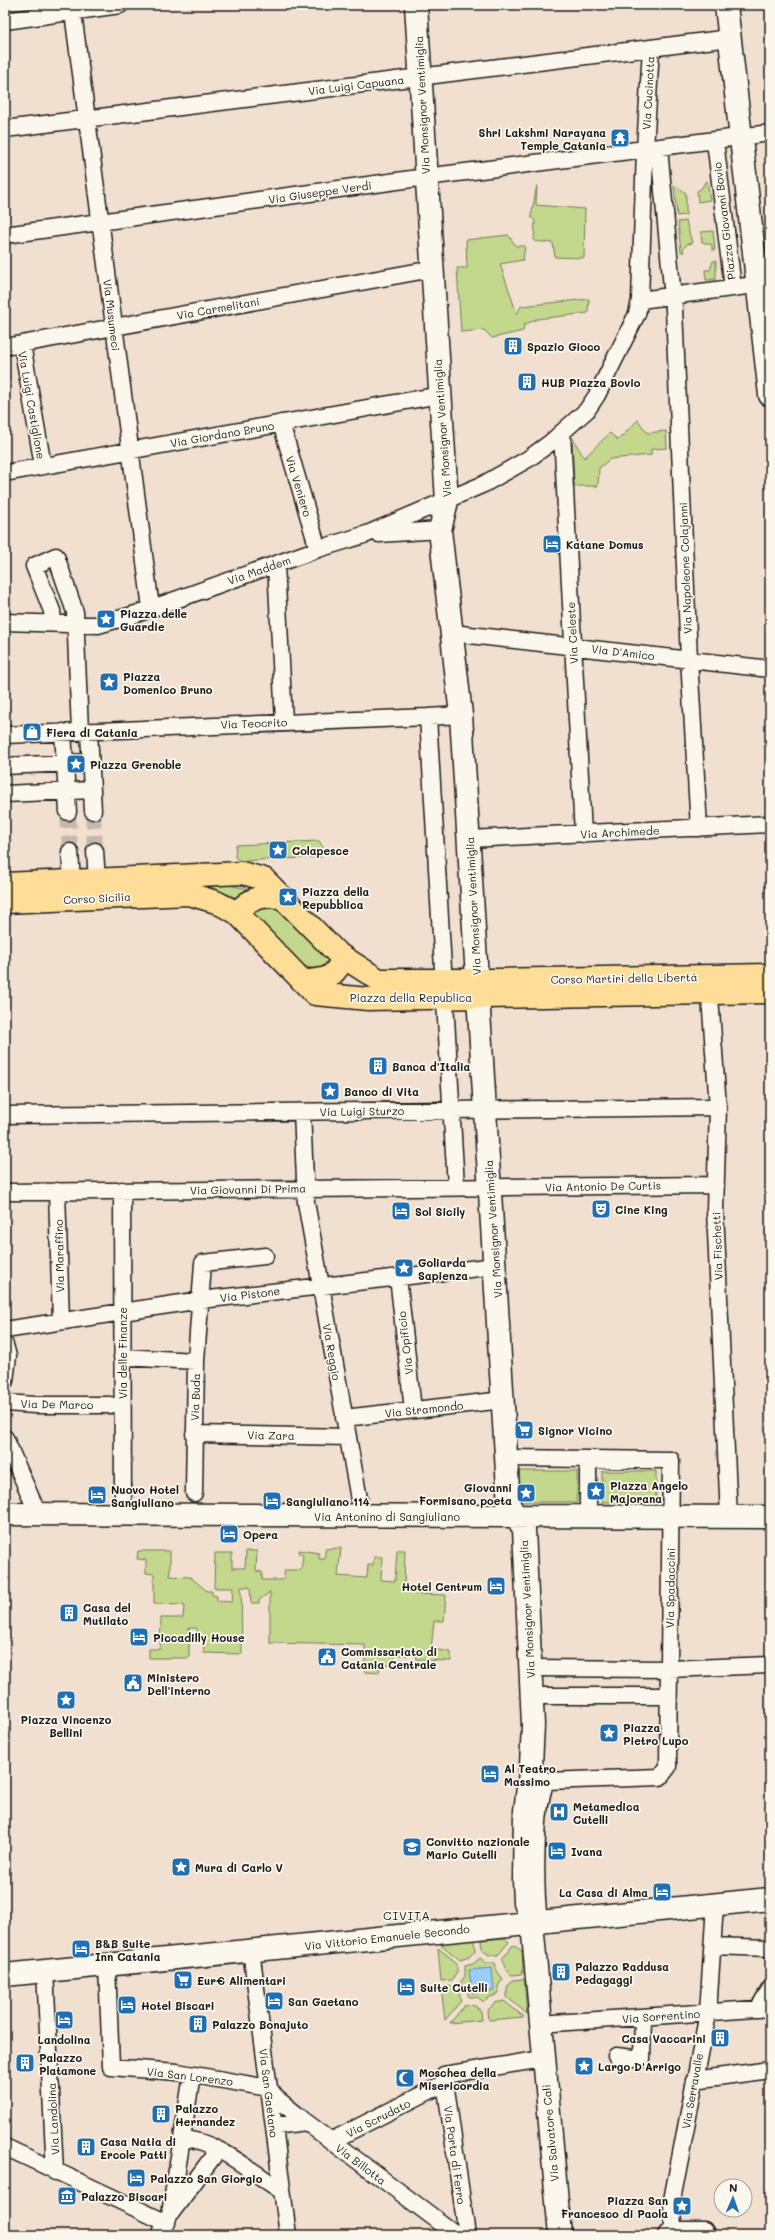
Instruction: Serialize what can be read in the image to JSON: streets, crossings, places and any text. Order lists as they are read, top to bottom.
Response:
{
  "streets": {
    "main road": [
      "Via Monsignor Ventimiglia",
      "Corso Sicilia",
      "Corso Martiri della Libertà",
      "Piazza della Republica",
      "Via Antonino di Sangiuliano",
      "Via Vittorio Emanuele Secondo",
      "Via Salvatore Calì"
    ],
    "street": [
      "Via Luigi Capuana",
      "Via Cucinotta",
      "Via Giuseppe Verdi",
      "Piazza Giovanni Bovio",
      "Via Carmelitani",
      "Via Musumeci",
      "Via Luigi Castiglione",
      "Via Giordano Bruno",
      "Via Veniero",
      "Via Napoleone Colajanni",
      "Via Maddem",
      "Via Celeste",
      "Via D'Amico",
      "Via Teocrito",
      "Via Archimede",
      "Via Luigi Sturzo",
      "Via Antonio De Curtis",
      "Via Giovanni Di Prima",
      "Via Fischetti",
      "Via Maraffino",
      "Via Pistone",
      "Via Opificio",
      "Via Reggio",
      "Via delle Finanze",
      "Via Buda",
      "Via De Marco",
      "Via Stramondo",
      "Via Zara",
      "Via Spadaccini",
      "Via Sorrentino",
      "Via San Lorenzo",
      "Via Serravalle",
      "Via San Gaetano",
      "Via Scrudato",
      "Via Landolina",
      "Via Porta di Ferro",
      "Via Billotta"
    ]
  },
  "crossings": [
    ["Via Luigi Capuana", "Via Cucinotta"],
    ["Via Luigi Capuana", "Via Monsignor Ventimiglia"],
    ["Via Luigi Capuana", "Via Musumeci"],
    ["Via Cucinotta", "Via Giuseppe Verdi"],
    ["Via Monsignor Ventimiglia", "Via Giuseppe Verdi"],
    ["Via Monsignor Ventimiglia", "Via Carmelitani"],
    ["Via Monsignor Ventimiglia", "Via Giordano Bruno"],
    ["Via Monsignor Ventimiglia", "Via D'Amico"],
    ["Via Monsignor Ventimiglia", "Via Teocrito"],
    ["Via Monsignor Ventimiglia", "Via Archimede"],
    ["Via Monsignor Ventimiglia", "Corso Martiri della Libertà"],
    ["Via Monsignor Ventimiglia", "Piazza della Republica"],
    ["Via Monsignor Ventimiglia", "Via Luigi Sturzo"],
    ["Via Monsignor Ventimiglia", "Via Antonio De Curtis"],
    ["Via Monsignor Ventimiglia", "Via Giovanni Di Prima"],
    ["Via Monsignor Ventimiglia", "Via Pistone"],
    ["Via Monsignor Ventimiglia", "Via Stramondo"],
    ["Via Monsignor Ventimiglia", "Via Antonino di Sangiuliano"],
    ["Via Monsignor Ventimiglia", "Via Vittorio Emanuele Secondo"],
    ["Via Monsignor Ventimiglia", "Via Sorrentino"],
    ["Via Monsignor Ventimiglia", "Via Salvatore Calì"],
    ["Via Giuseppe Verdi", "Via Musumeci"],
    ["Piazza Giovanni Bovio", "Via Napoleone Colajanni"],
    ["Via Carmelitani", "Via Musumeci"],
    ["Via Carmelitani", "Via Luigi Castiglione"],
    ["Via Musumeci", "Via Giordano Bruno"],
    ["Via Musumeci", "Via Maddem"],
    ["Via Luigi Castiglione", "Via Giordano Bruno"],
    ["Via Giordano Bruno", "Via Veniero"],
    ["Via Veniero", "Via Maddem"],
    ["Via Napoleone Colajanni", "Via D'Amico"],
    ["Via Napoleone Colajanni", "Via Archimede"],
    ["Via Celeste", "Via D'Amico"],
    ["Via Celeste", "Via Archimede"],
    ["Corso Sicilia", "Piazza della Republica"],
    ["Corso Martiri della Libertà", "Piazza della Republica"],
    ["Corso Martiri della Libertà", "Via Fischetti"],
    ["Via Luigi Sturzo", "Via Fischetti"],
    ["Via Luigi Sturzo", "Via Reggio"],
    ["Via Antonio De Curtis", "Via Giovanni Di Prima"],
    ["Via Antonio De Curtis", "Via Fischetti"],
    ["Via Giovanni Di Prima", "Via Maraffino"],
    ["Via Giovanni Di Prima", "Via Reggio"],
    ["Via Giovanni Di Prima", "Via delle Finanze"],
    ["Via Fischetti", "Via Antonino di Sangiuliano"],
    ["Via Maraffino", "Via Pistone"],
    ["Via Pistone", "Via Opificio"],
    ["Via Pistone", "Via Reggio"],
    ["Via Pistone", "Via delle Finanze"],
    ["Via Pistone", "Via Buda"],
    ["Via Opificio", "Via Stramondo"],
    ["Via Reggio", "Via Stramondo"],
    ["Via Reggio", "Via Zara"],
    ["Via Reggio", "Via Antonino di Sangiuliano"],
    ["Via delle Finanze", "Via Antonino di Sangiuliano"],
    ["Via Buda", "Via Zara"],
    ["Via Antonino di Sangiuliano", "Via Spadaccini"],
    ["Via Vittorio Emanuele Secondo", "Via San Lorenzo"],
    ["Via Vittorio Emanuele Secondo", "Via Serravalle"],
    ["Via Vittorio Emanuele Secondo", "Via San Gaetano"],
    ["Via Vittorio Emanuele Secondo", "Via Landolina"],
    ["Via Sorrentino", "Via Serravalle"],
    ["Via Sorrentino", "Via Salvatore Calì"],
    ["Via San Lorenzo", "Via San Gaetano"],
    ["Via San Lorenzo", "Via Billotta"],
    ["Via San Gaetano", "Via Billotta"],
    ["Via Scrudato", "Via Salvatore Calì"],
    ["Via Scrudato", "Via Porta di Ferro"],
    ["Via Scrudato", "Via Billotta"]
  ],
  "districts": ["CIVITA"],
  "places": {
    "temple": ["Shri Lakshmi Narayana Temple Catania"],
    "building": [
      "Spazio Gioco",
      "HUB Piazza Bovio",
      "Banca d'Italia",
      "Casa del Mutilato",
      "Palazzo Raddusa Pedagaggi",
      "Palazzo Bonajuto",
      "Casa Vaccarini",
      "Palazzo Platamone",
      "Palazzo Hernandez",
      "Casa Natia di Ercole Patti"
    ],
    "hotel": [
      "Katane Domus",
      "Sol Sicily",
      "Nuovo Hotel Sangiuliano",
      "Sangiuliano 114",
      "Opera",
      "Hotel Centrum",
      "Piccadilly House",
      "Al Teatro Massimo",
      "Ivana",
      "La Casa di Alma",
      "B&B Suite Inn Catania",
      "Suite Cutelli",
      "San Gaetano",
      "Hotel Biscari",
      "Landolina",
      "Palazzo San Giorgio"
    ],
    "place": [
      "Piazza delle Guardie",
      "Piazza Domenico Bruno",
      "Piazza Grenoble",
      "Colapesce",
      "Piazza della Repubblica",
      "Banco di Vita",
      "Goliarda Sapienza",
      "Piazza Angelo Majorana",
      "Giovanni Formisano poeta",
      "Piazza Vincenzo Bellini",
      "Piazza Pietro Lupo",
      "Mura di Carlo V",
      "Largo D'Arrigo",
      "Piazza San Francesco di Paola"
    ],
    "shop": ["Fiera di Catania"],
    "theatre": ["Cine King"],
    "supermarket": ["Signor Vicino", "Eur€ Alimentari"],
    "public building": ["Commissariato di Catania Centrale", "Ministero Dell'interno"],
    "hospital": ["Metamedica Cutelli"],
    "school or university": ["Convitto nazionale Mario Cutelli"],
    "mosque": ["Moschea della Misericordia"],
    "museum": ["Palazzo Biscari"]
  },
  "north": "top"
}
